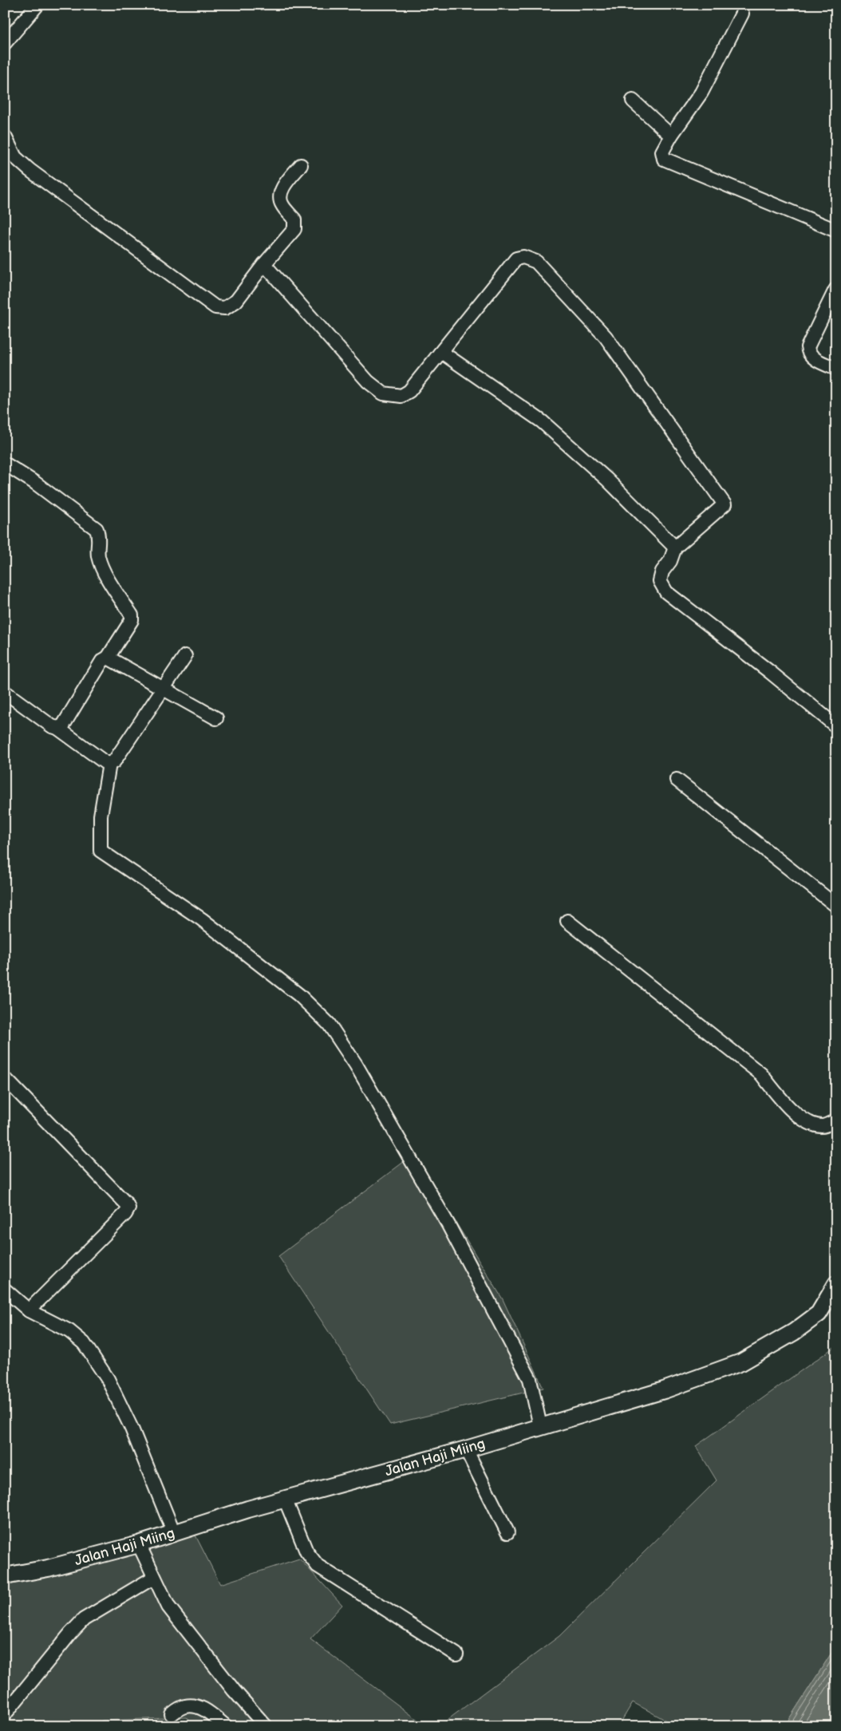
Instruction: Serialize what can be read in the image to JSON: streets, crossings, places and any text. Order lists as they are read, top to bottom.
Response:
{
  "streets": {
    "main road": ["Jalan Haji Miing"]
  }
}
